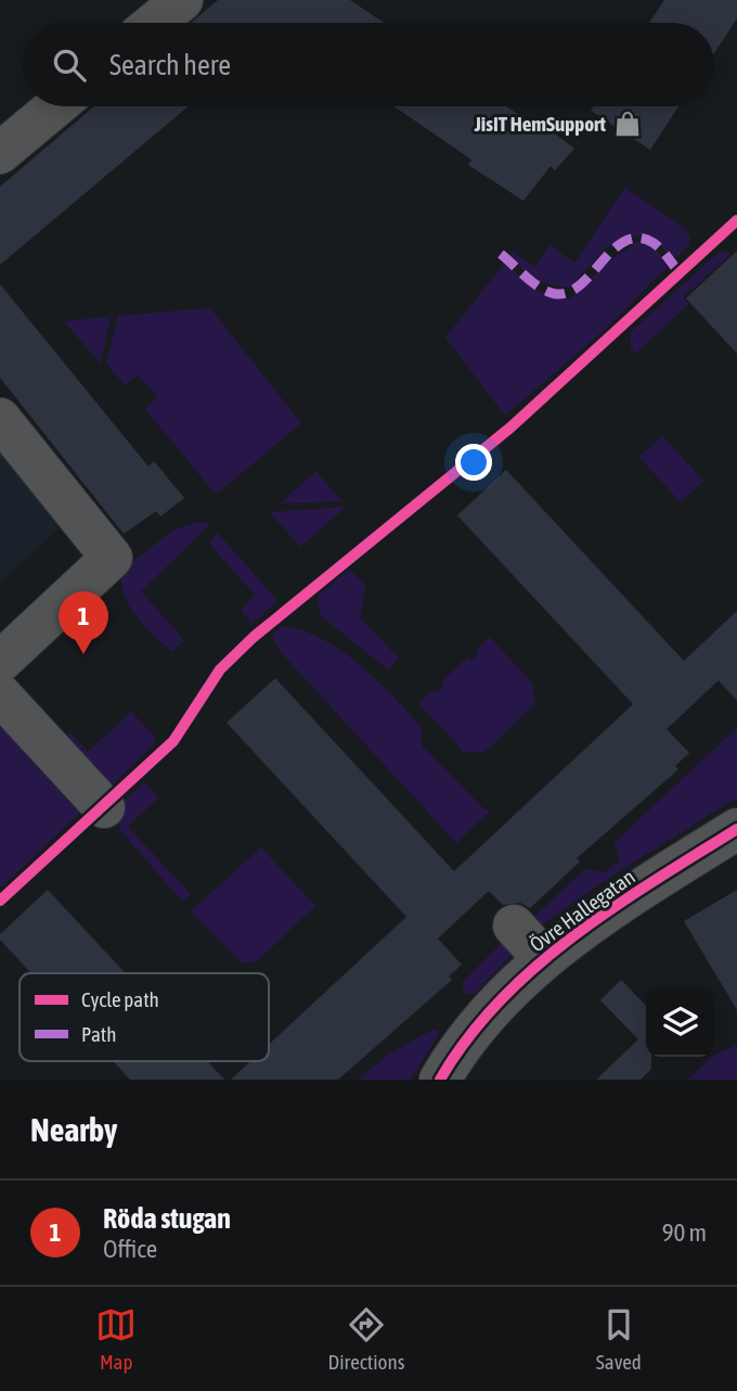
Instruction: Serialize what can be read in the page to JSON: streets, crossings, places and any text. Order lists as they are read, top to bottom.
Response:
{
  "streets": {
    "street": ["Övre Hallegatan"]
  },
  "places": {
    "shop": ["JisIT HemSupport"]
  },
  "legend": ["Cycle path", "Path"],
  "page": {
    "search": "Search here",
    "pins": "1",
    "heading": "Nearby",
    "list": [
      {
        "mark": "1",
        "name": "Röda stugan",
        "note": "Office",
        "value": "90 m"
      }
    ],
    "nav": ["Map", "Directions", "Saved"]
  }
}
